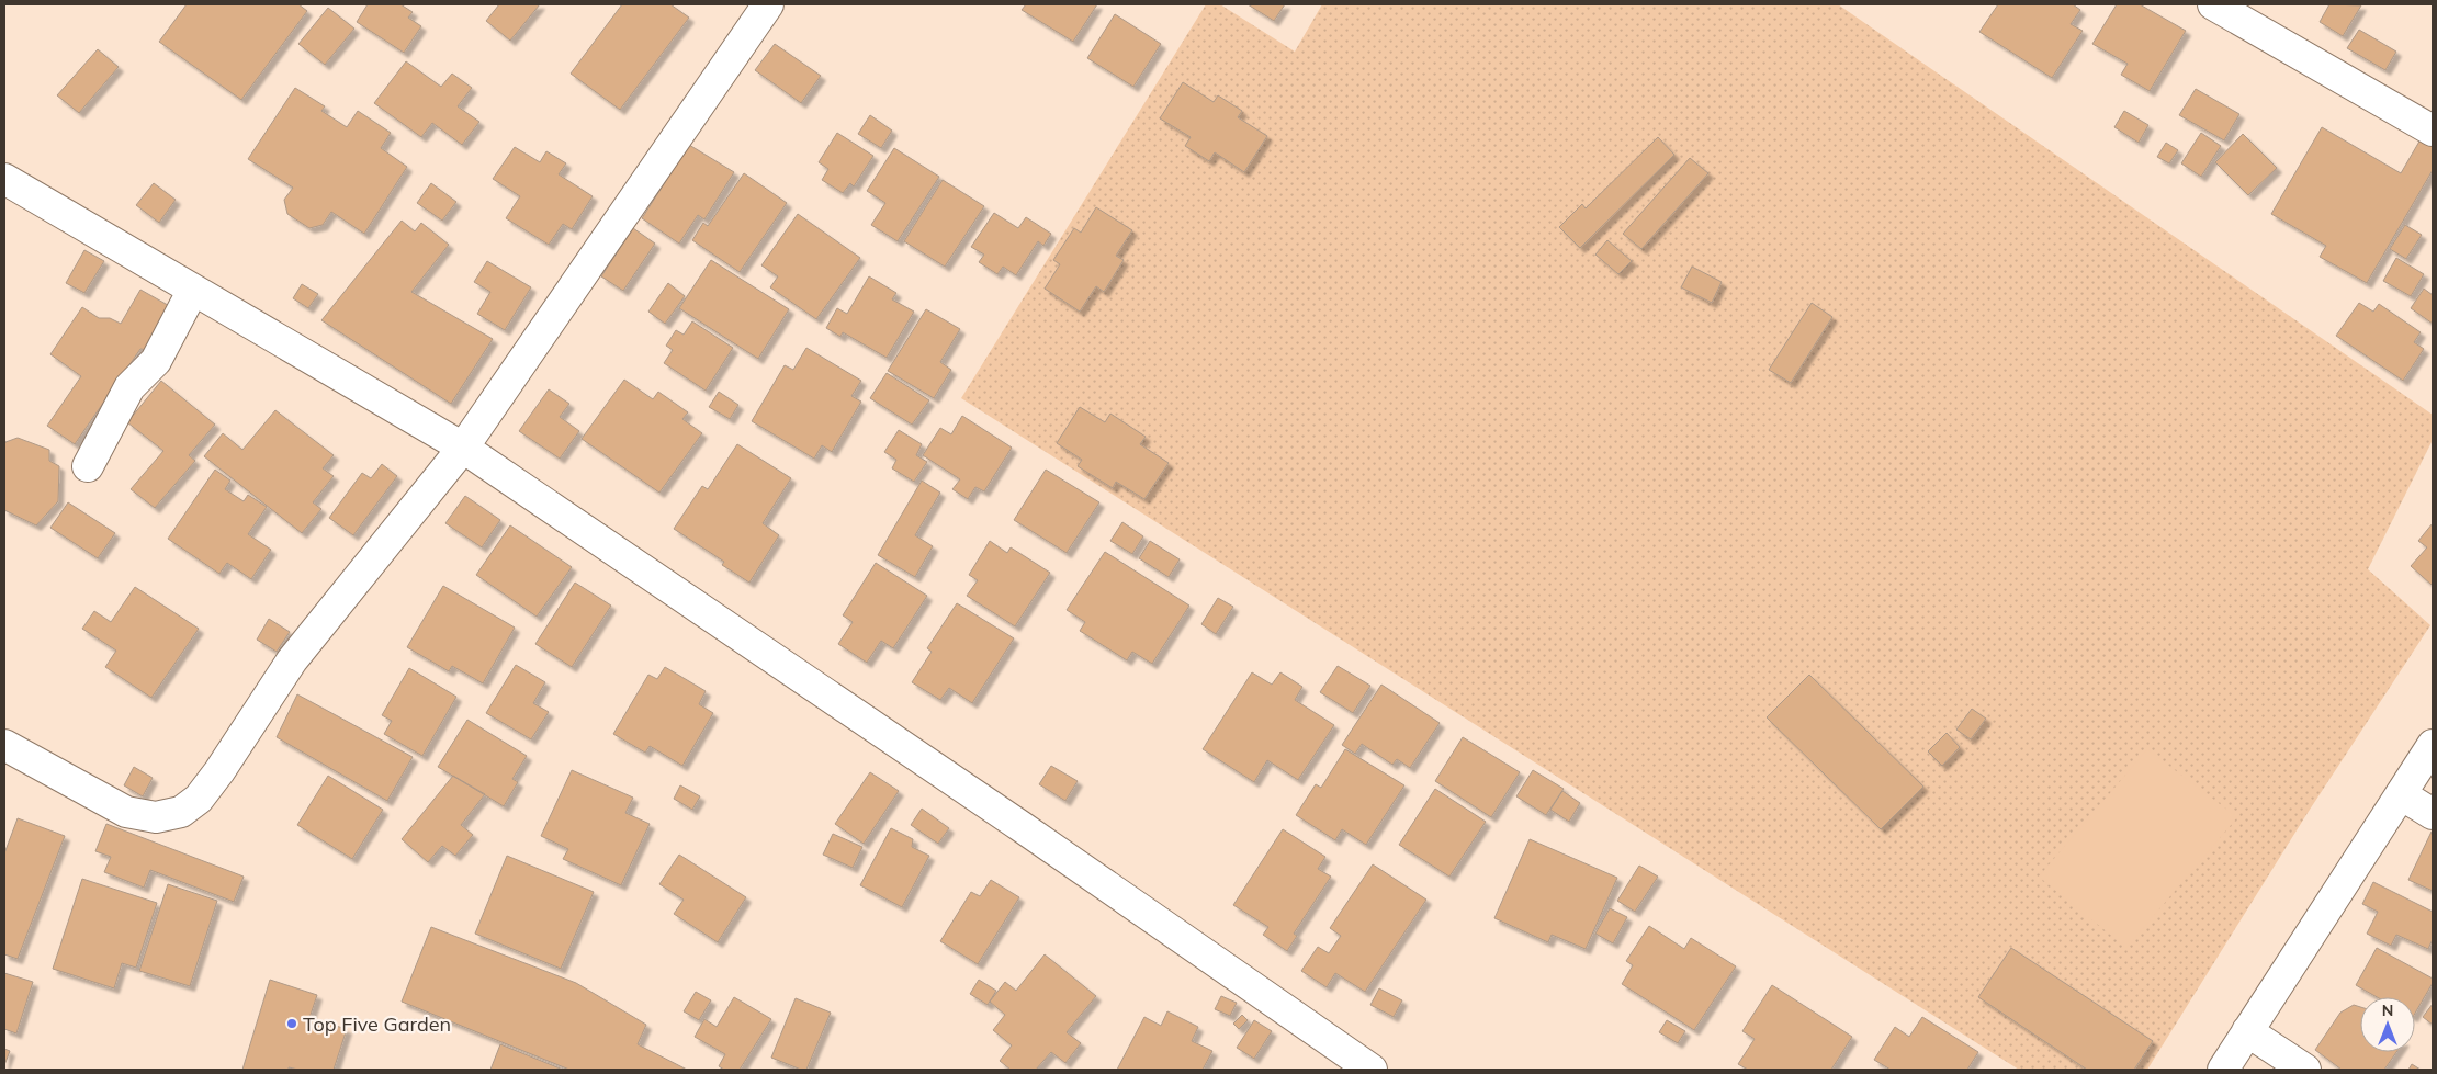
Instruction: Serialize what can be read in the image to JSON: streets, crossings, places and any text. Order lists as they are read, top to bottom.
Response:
{
  "places": ["Top Five Garden"],
  "north": "top"
}
